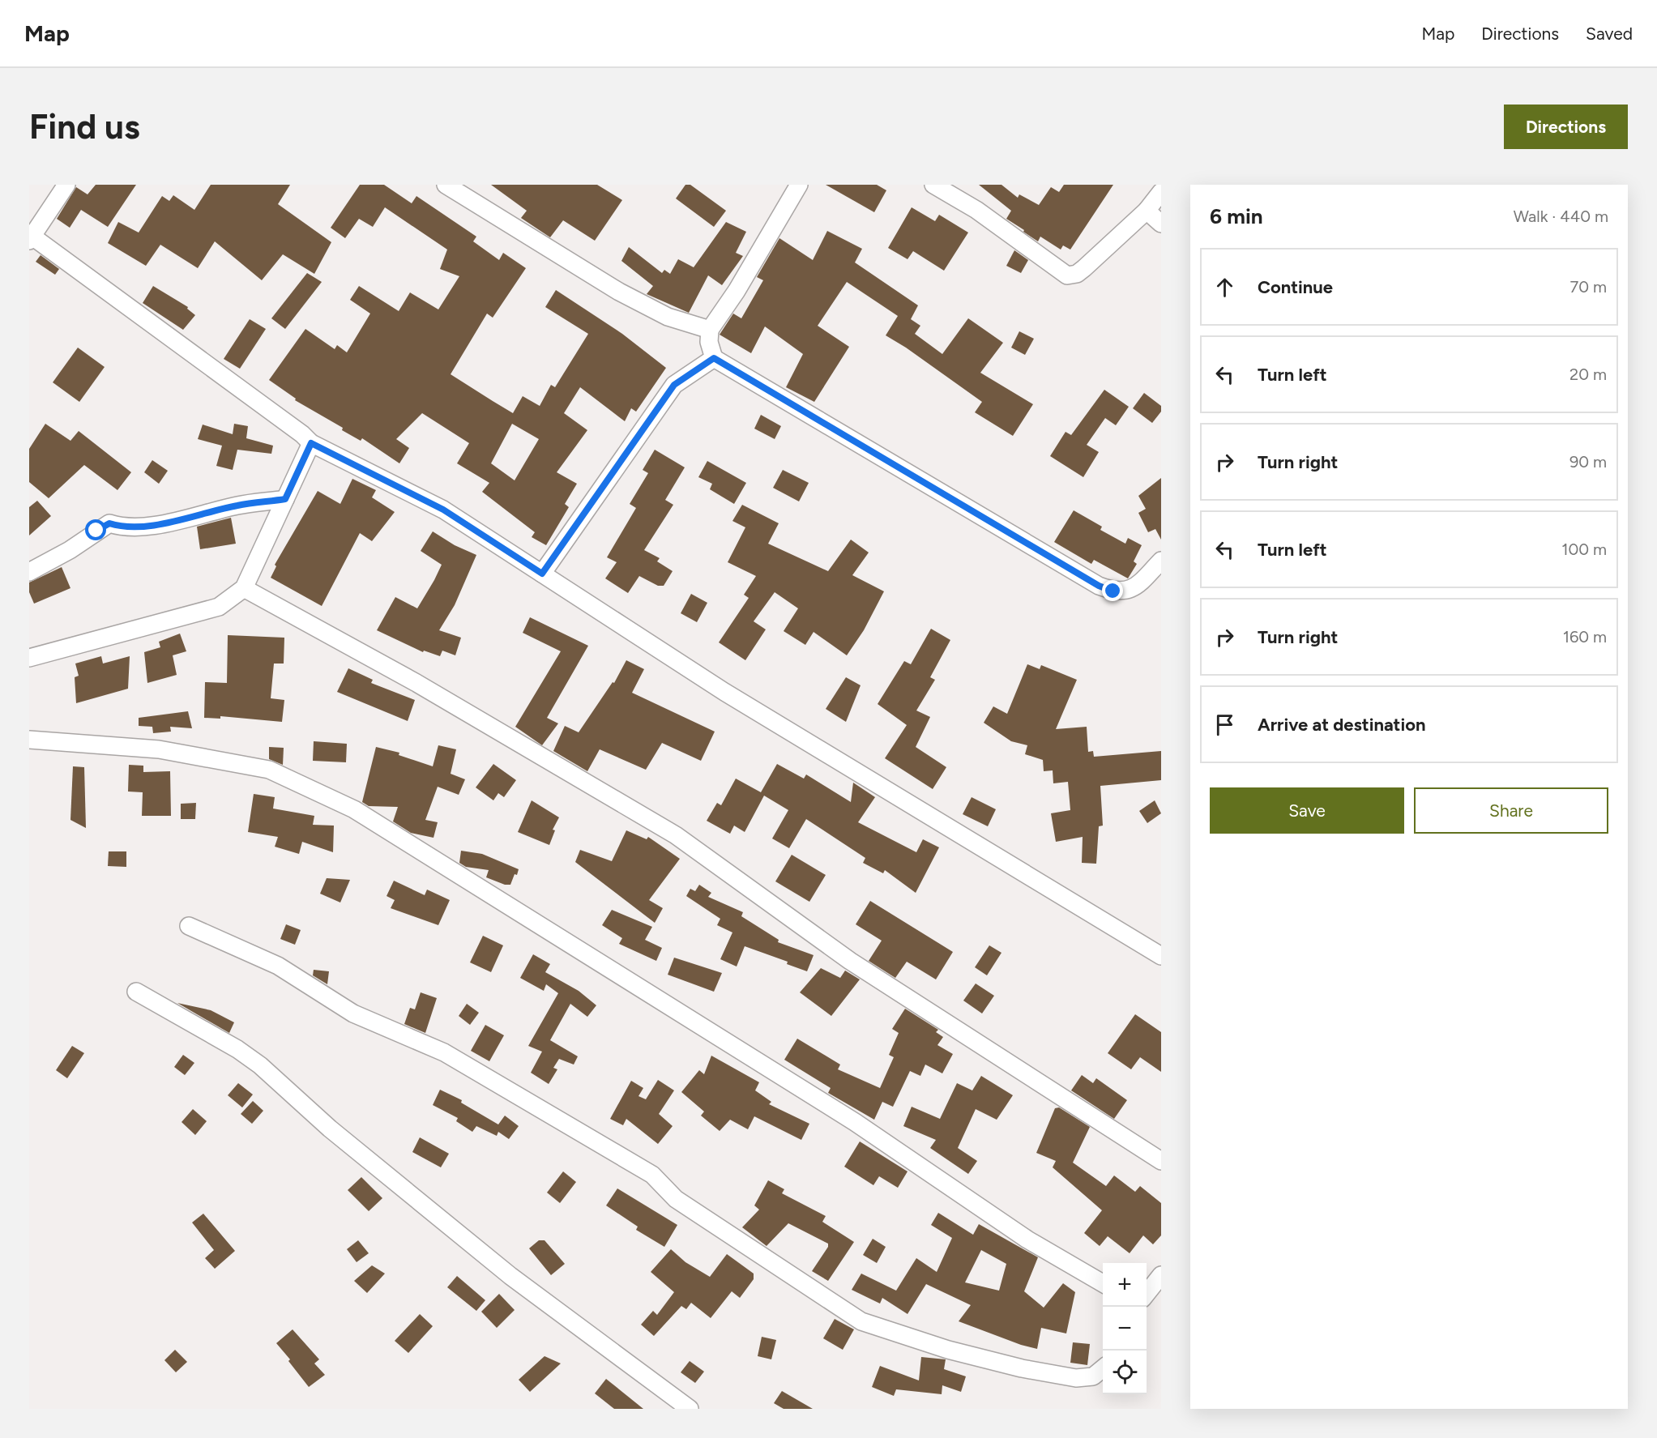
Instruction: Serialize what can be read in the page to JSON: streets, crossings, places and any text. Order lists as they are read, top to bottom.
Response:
{
  "page": {
    "header": "Map",
    "nav": ["Map", "Directions", "Saved"],
    "buttons": [
      "Directions",
      ["Save", "Share"]
    ],
    "title": "Find us",
    "heading": ["6 min", "Walk · 440 m"],
    "list": [
      ["Continue", "70 m"],
      ["Turn left", "20 m"],
      ["Turn right", "90 m"],
      ["Turn left", "100 m"],
      ["Turn right", "160 m"],
      "Arrive at destination"
    ],
    "map_buttons": ["+", "−"]
  }
}
